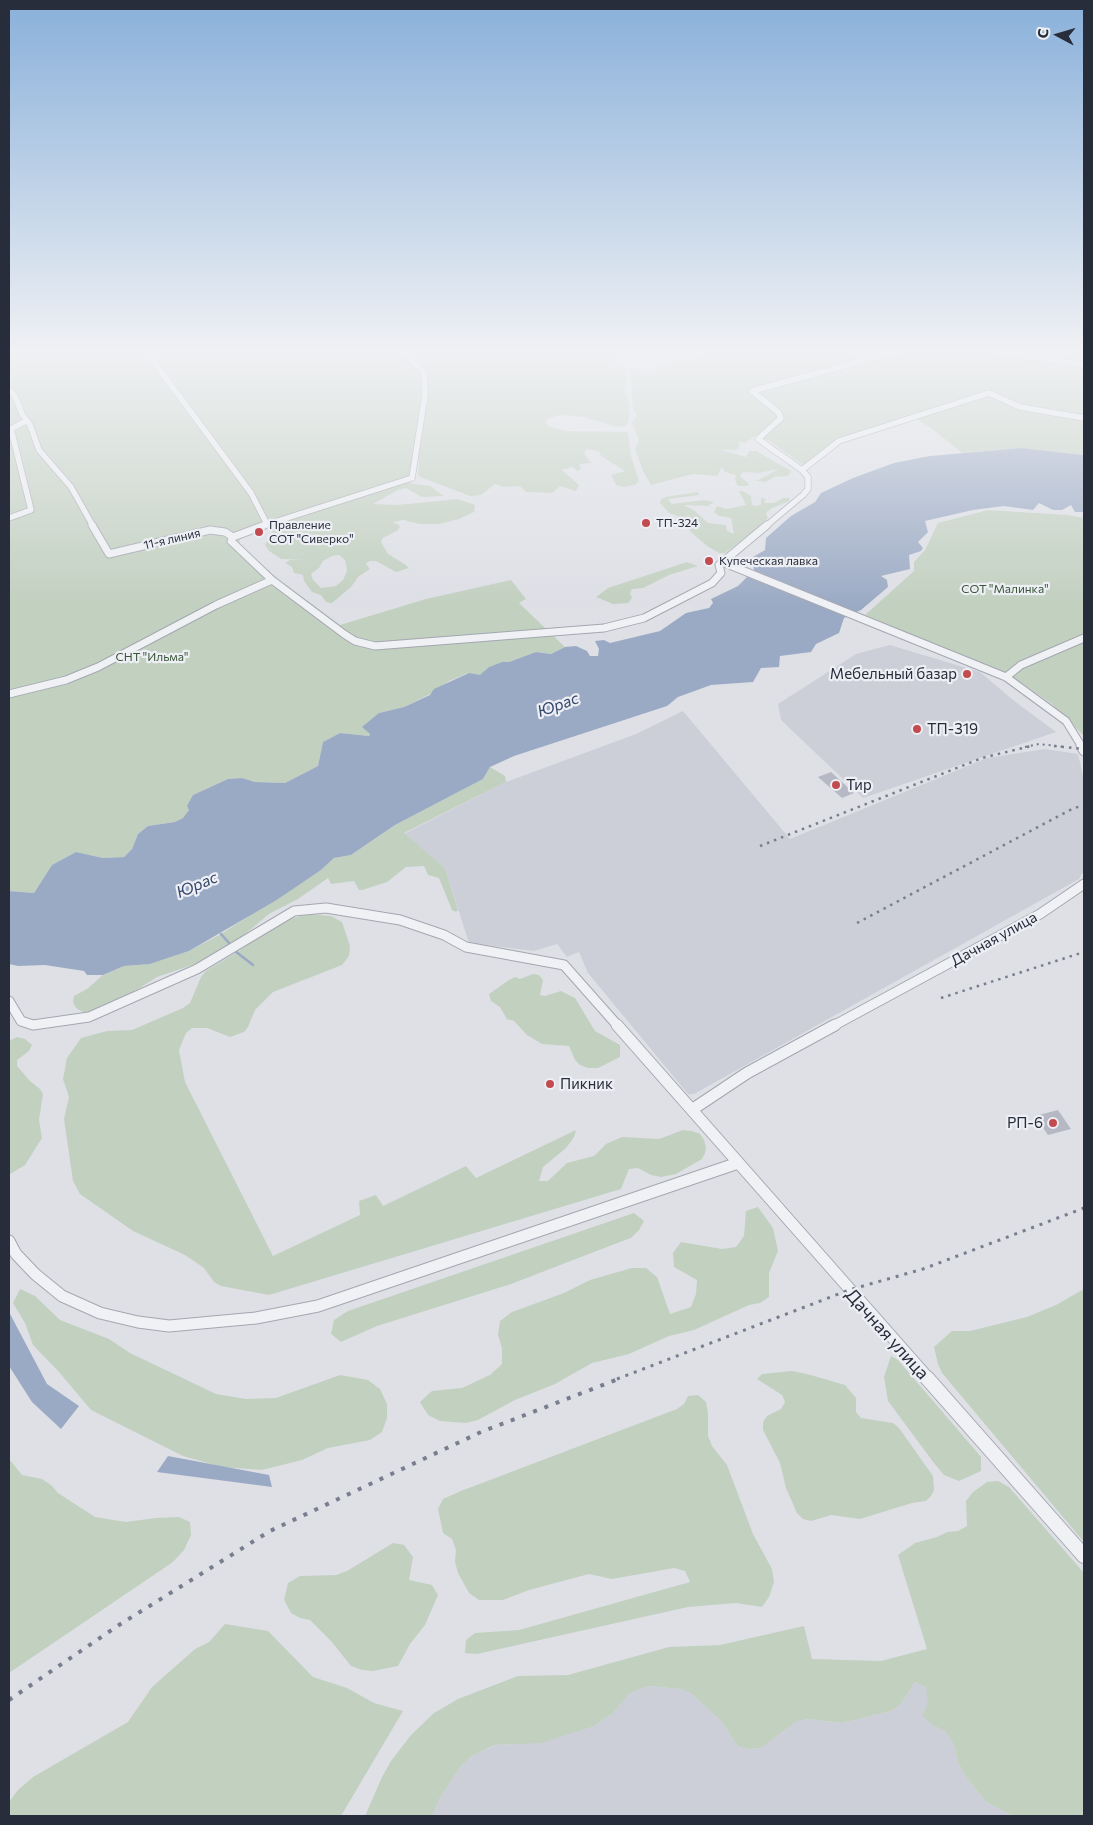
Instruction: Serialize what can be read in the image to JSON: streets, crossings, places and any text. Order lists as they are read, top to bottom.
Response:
{
  "streets": {
    "street": ["11-я линия", "Дачная улица"]
  },
  "water": ["Юрас"],
  "parks": ["СОТ \"Малинка\"", "СНТ \"Ильма\""],
  "places": [
    "ТП-324",
    "Правление СОТ \"Сиверко\"",
    "Купеческая лавка",
    "Мебельный базар",
    "ТП-319",
    "Тир",
    "Пикник",
    "РП-6"
  ],
  "north": "left"
}
